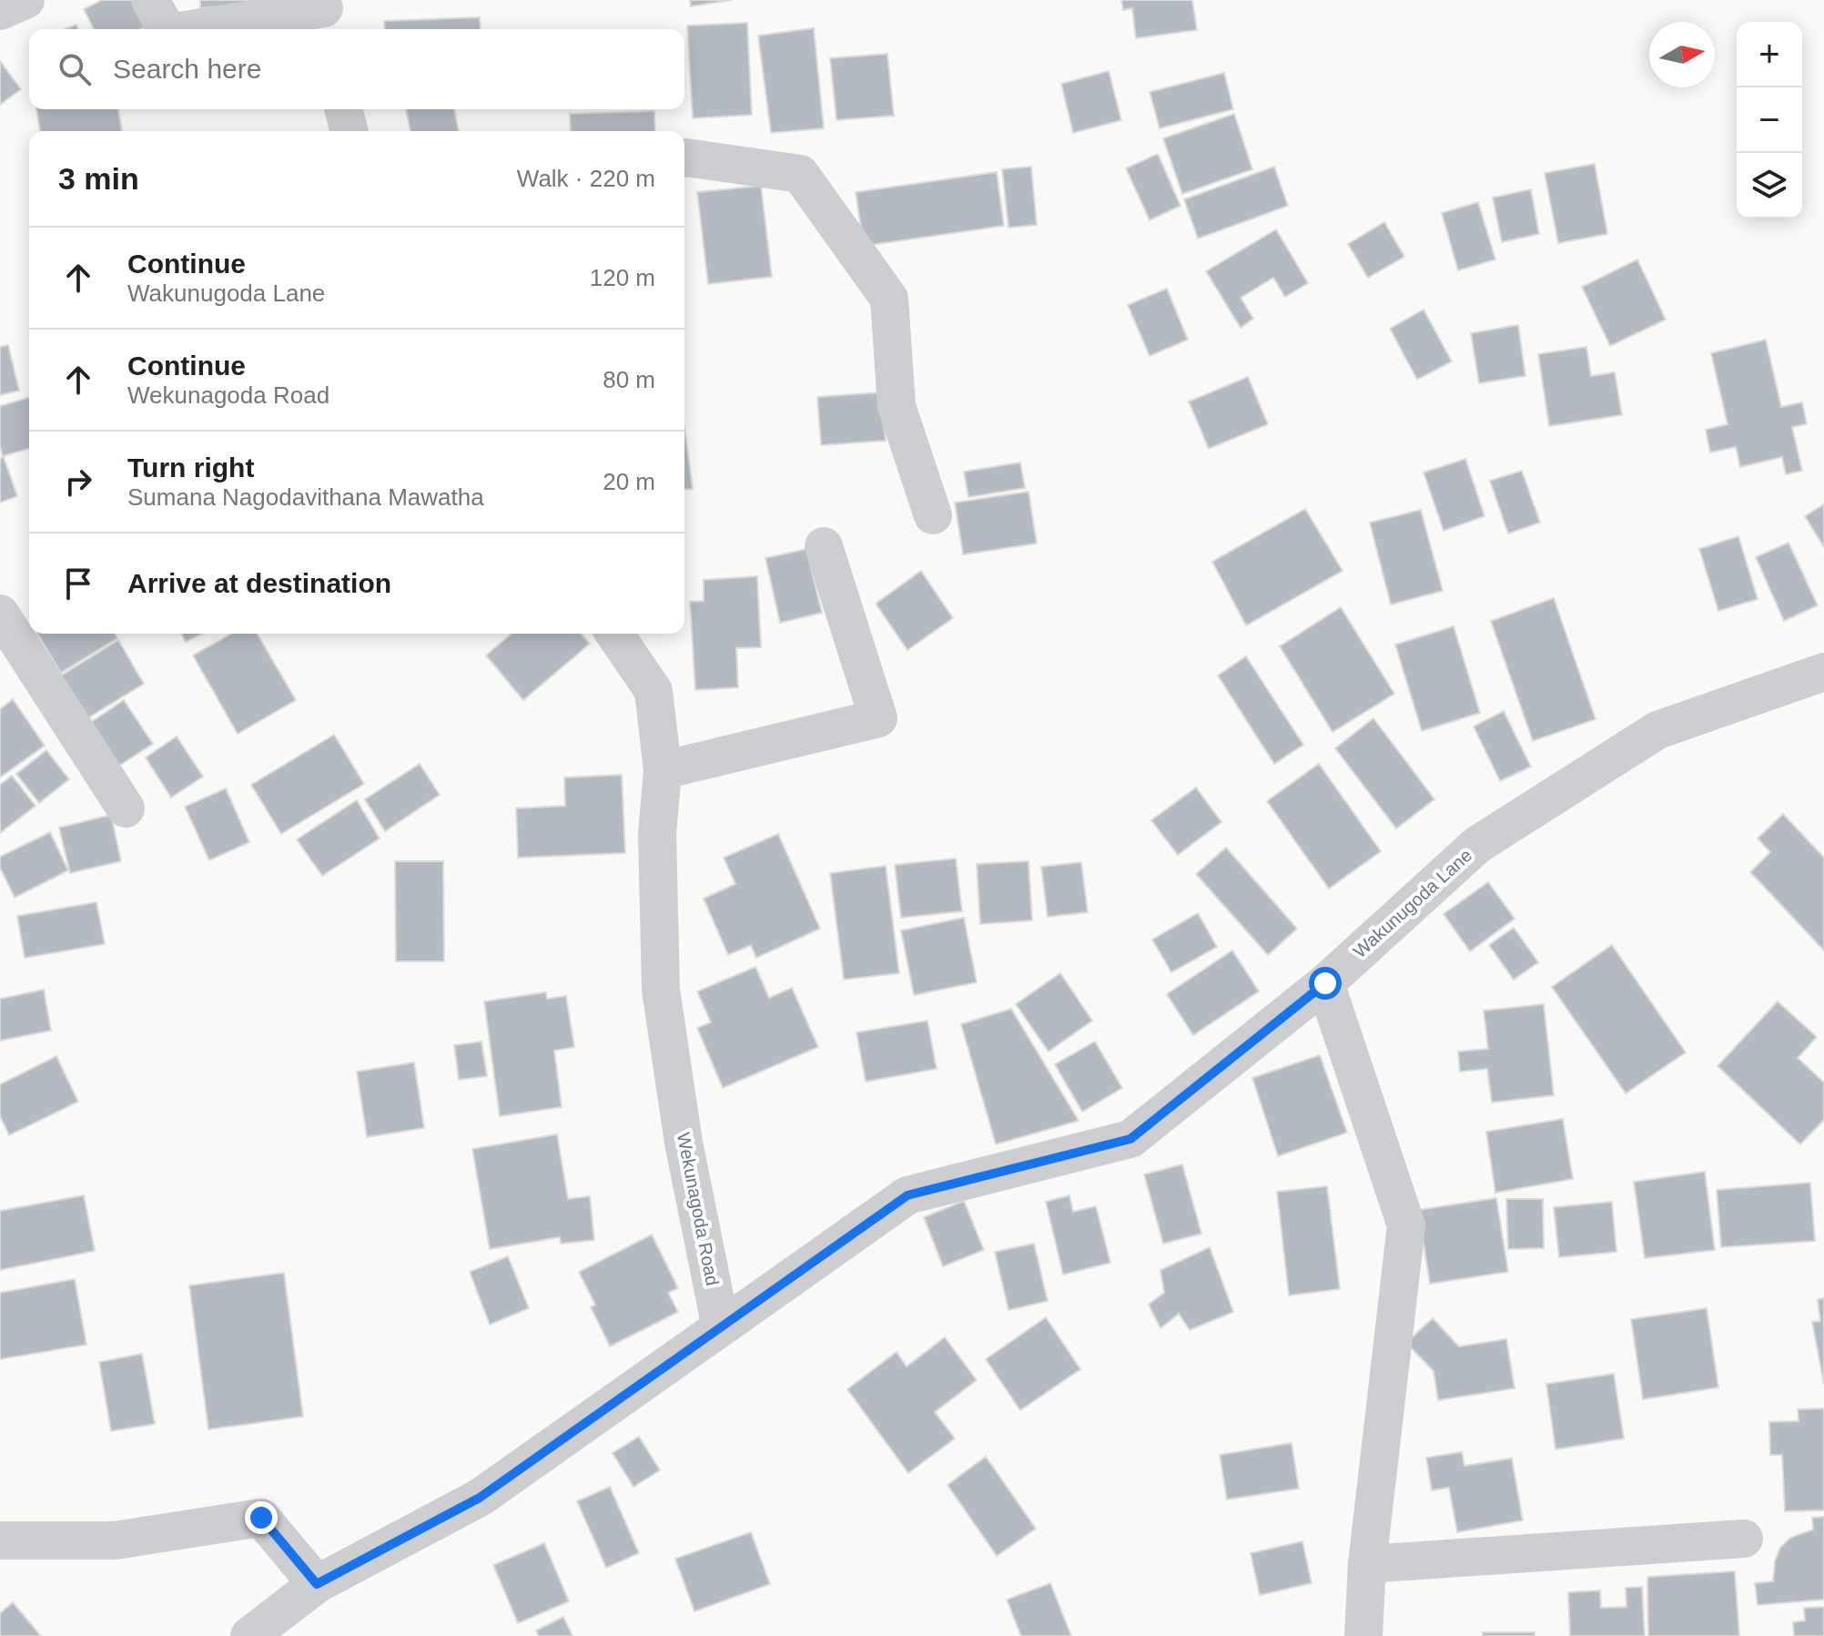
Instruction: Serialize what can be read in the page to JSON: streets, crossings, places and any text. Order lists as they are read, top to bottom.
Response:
{
  "streets": {
    "street": ["Wakunugoda Lane", "Wekunagoda Road"]
  },
  "crossings": [
    ["Wakunugoda Lane", "Wekunagoda Road"]
  ],
  "north": "right",
  "page": {
    "map_buttons": ["+", "−"],
    "search": "Search here",
    "heading": ["3 min", "Walk · 220 m"],
    "list": [
      ["Continue", "Wakunugoda Lane", "120 m"],
      ["Continue", "Wekunagoda Road", "80 m"],
      ["Turn right", "Sumana Nagodavithana Mawatha", "20 m"],
      "Arrive at destination"
    ]
  }
}
